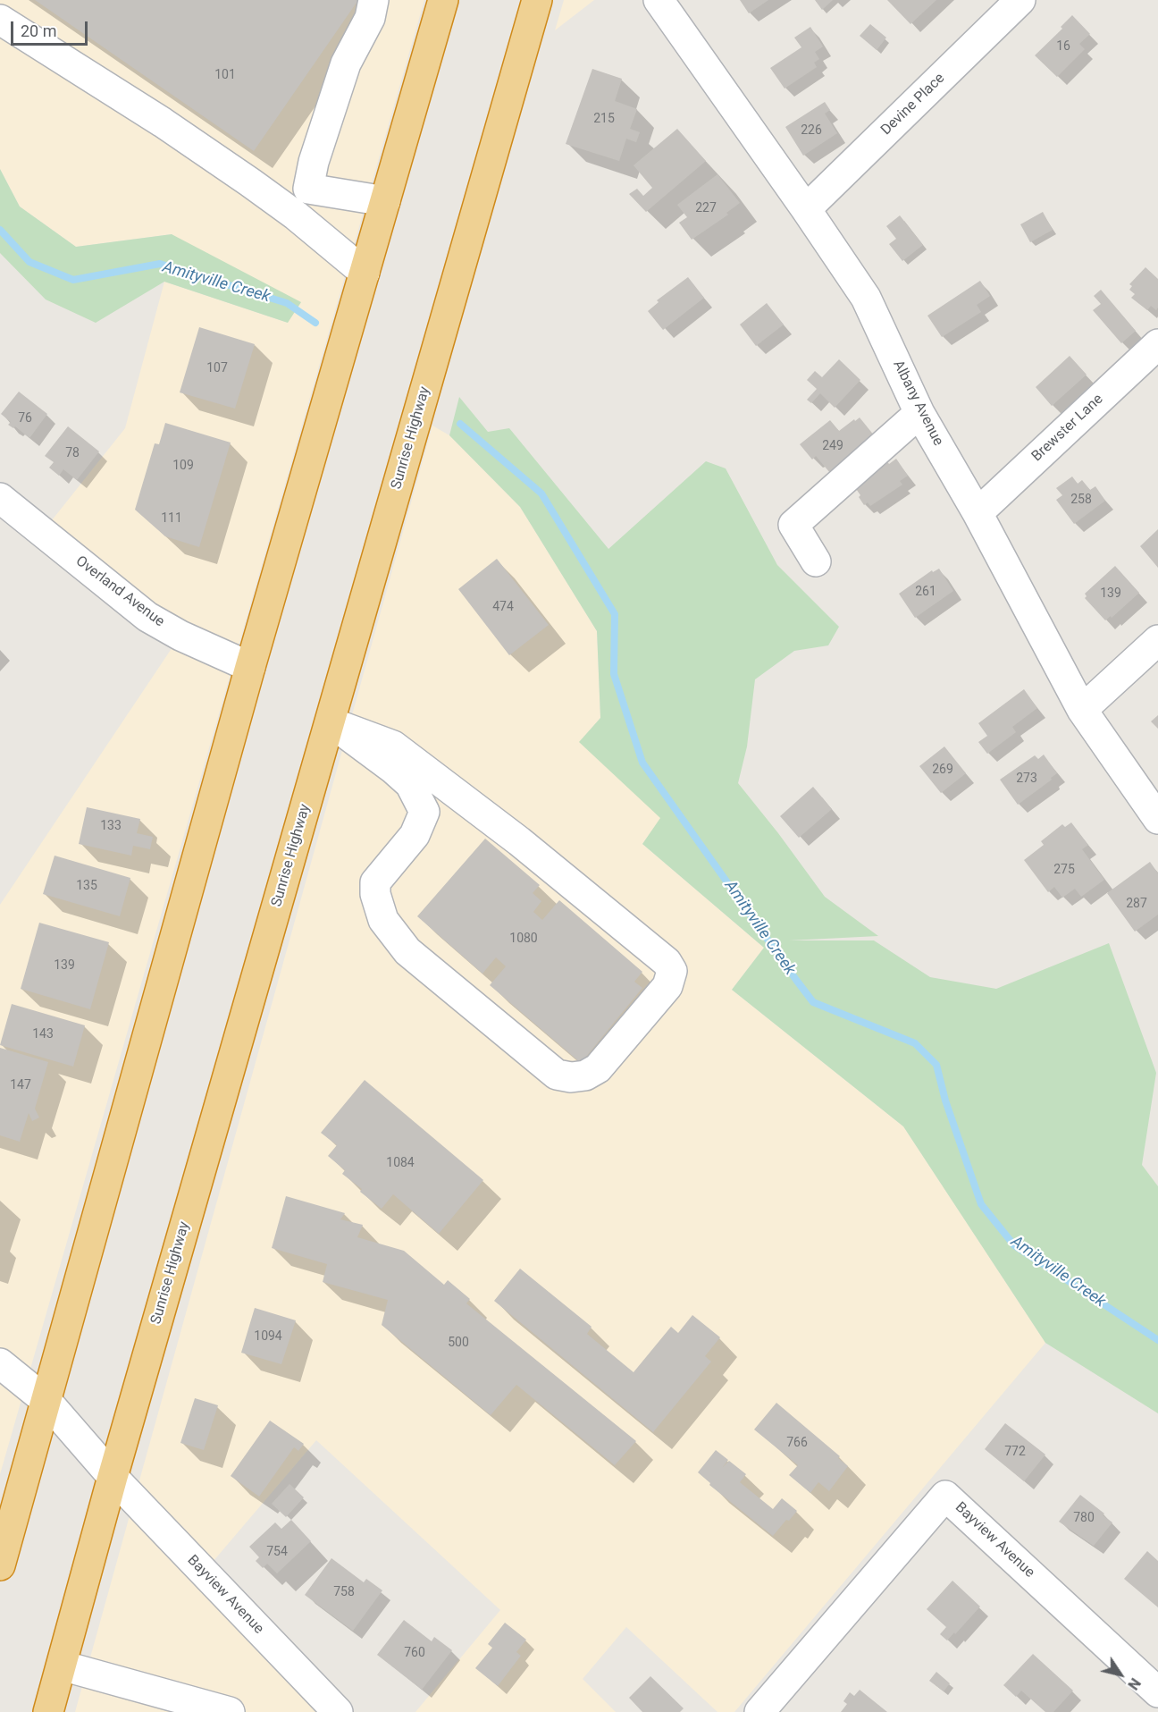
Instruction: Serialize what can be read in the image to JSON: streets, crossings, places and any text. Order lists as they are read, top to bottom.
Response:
{
  "streets": {
    "highway": ["Sunrise Highway"],
    "street": [
      "Devine Place",
      "Albany Avenue",
      "Brewster Lane",
      "Overland Avenue",
      "Bayview Avenue"
    ]
  },
  "crossings": [
    ["Devine Place", "Albany Avenue"],
    ["Albany Avenue", "Brewster Lane"],
    ["Sunrise Highway", "Bayview Avenue"]
  ],
  "water": ["Amityville Creek"],
  "house_numbers": [
    "16",
    "101",
    "215",
    "226",
    "227",
    "107",
    "76",
    "249",
    "78",
    "109",
    "258",
    "111",
    "261",
    "139",
    "474",
    "269",
    "273",
    "133",
    "275",
    "135",
    "287",
    "1080",
    "139",
    "143",
    "147",
    "1084",
    "1094",
    "500",
    "766",
    "772",
    "780",
    "754",
    "758",
    "760"
  ],
  "scale_bar": "20 m",
  "north": "bottom right"
}
